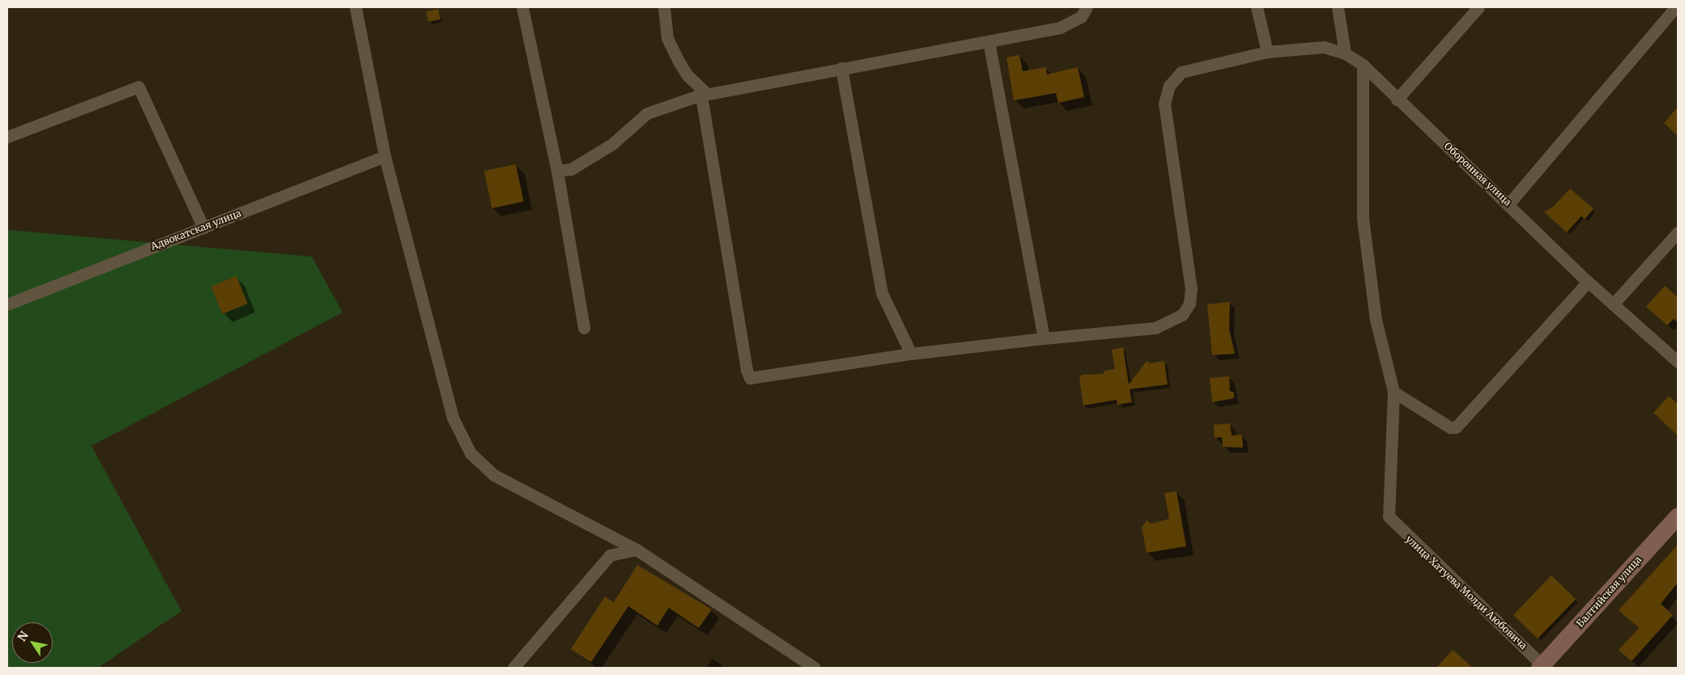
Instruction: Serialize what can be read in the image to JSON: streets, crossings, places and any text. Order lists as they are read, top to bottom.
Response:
{
  "streets": {
    "main road": ["Балтийская улица"],
    "street": ["Оборонная улица", "Адвокатская улица", "улица Хатуева Молди Аюбовича"]
  },
  "crossings": [
    ["Балтийская улица", "улица Хатуева Молди Аюбовича"]
  ],
  "north": "top left"
}
